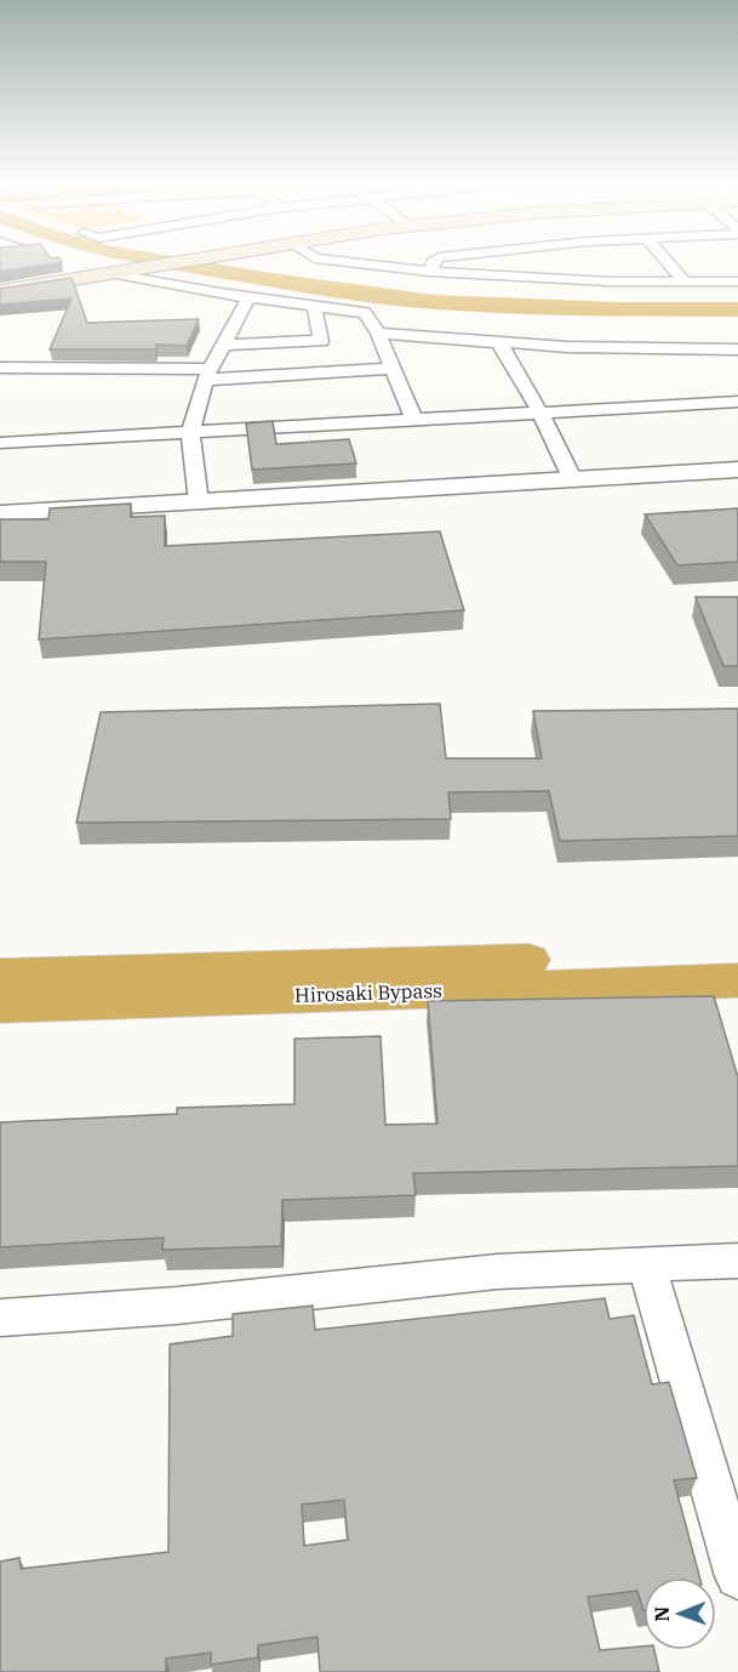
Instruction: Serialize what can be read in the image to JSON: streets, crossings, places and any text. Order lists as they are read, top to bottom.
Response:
{
  "streets": {
    "highway": ["Hirosaki Bypass"]
  },
  "north": "left"
}
